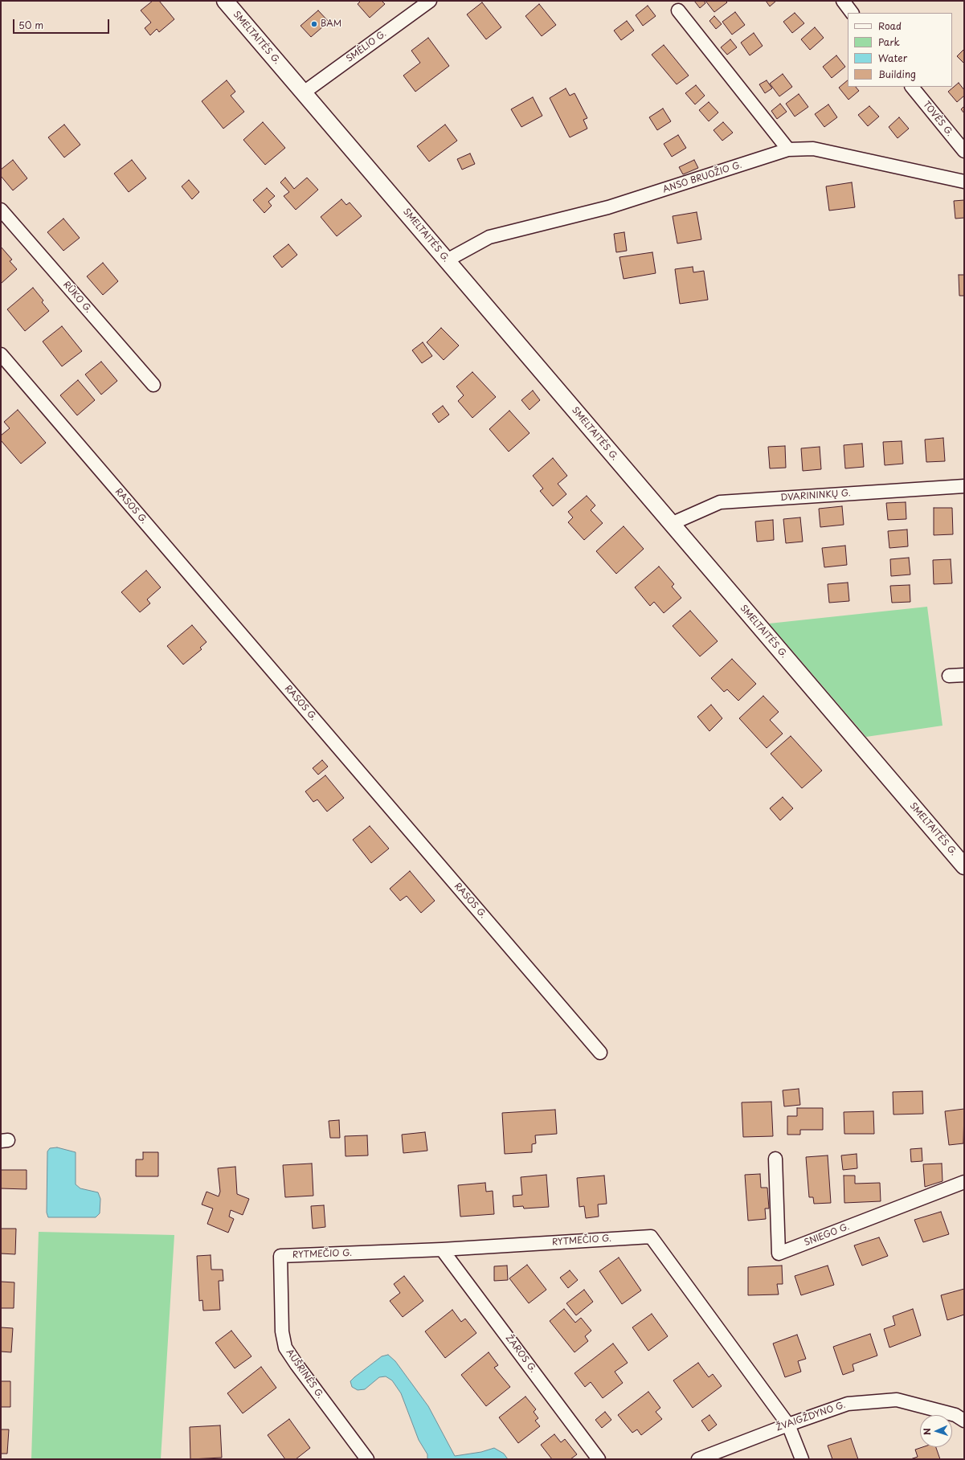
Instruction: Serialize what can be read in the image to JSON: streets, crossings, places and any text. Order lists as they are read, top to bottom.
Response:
{
  "streets": {
    "main road": ["SMELTAITĖS G."],
    "street": [
      "SMĖLIO G.",
      "TOVĖS G.",
      "ANSO BRUOŽIO G.",
      "RŪKO G.",
      "DVARININKŲ G.",
      "RASOS G.",
      "SNIEGO G.",
      "RYTMEČIO G.",
      "ŽAROS G.",
      "AUŠRINĖS G.",
      "ŽVAIGŽDYNO G."
    ]
  },
  "crossings": [
    ["SMELTAITĖS G.", "SMĖLIO G."],
    ["SMELTAITĖS G.", "ANSO BRUOŽIO G."],
    ["SMELTAITĖS G.", "DVARININKŲ G."],
    ["RYTMEČIO G.", "ŽAROS G."],
    ["RYTMEČIO G.", "AUŠRINĖS G."],
    ["RYTMEČIO G.", "ŽVAIGŽDYNO G."]
  ],
  "places": ["BAM"],
  "legend": [
    "Road",
    "Park",
    "Water",
    "Building"
  ],
  "scale_bar": "50 m",
  "north": "left"
}
